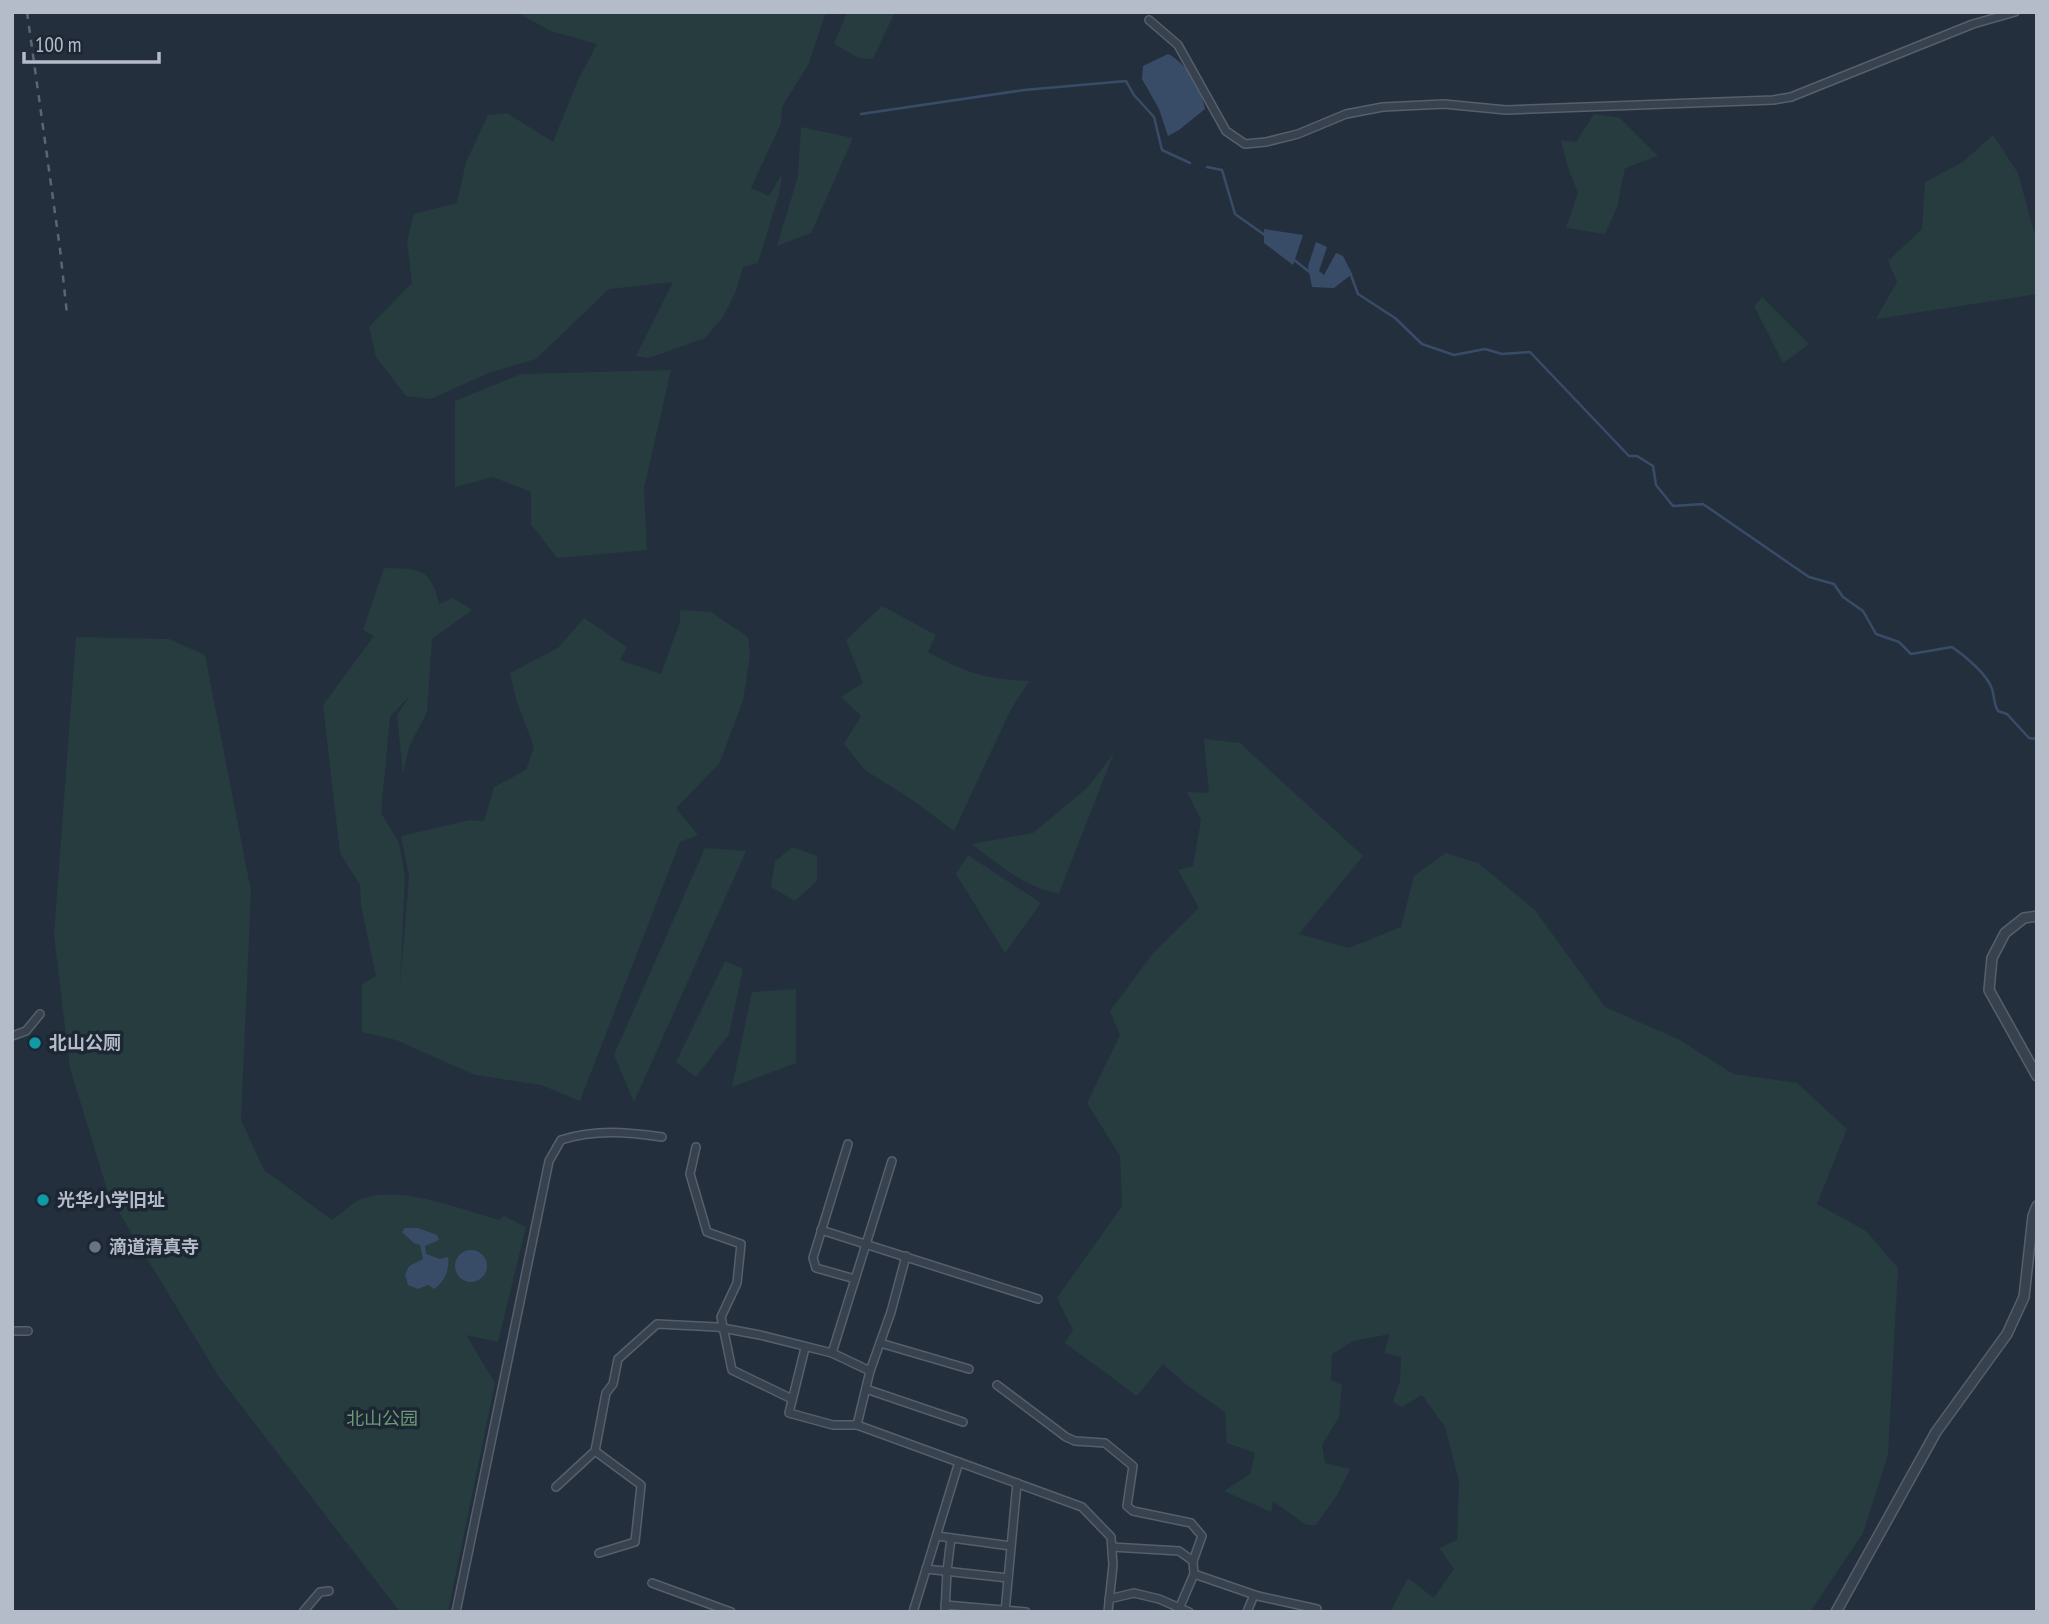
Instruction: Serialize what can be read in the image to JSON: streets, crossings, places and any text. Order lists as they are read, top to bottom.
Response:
{
  "parks": ["北山公园"],
  "places": ["北山公厕", "光华小学旧址", "滴道清真寺"],
  "scale_bar": "100 m"
}
